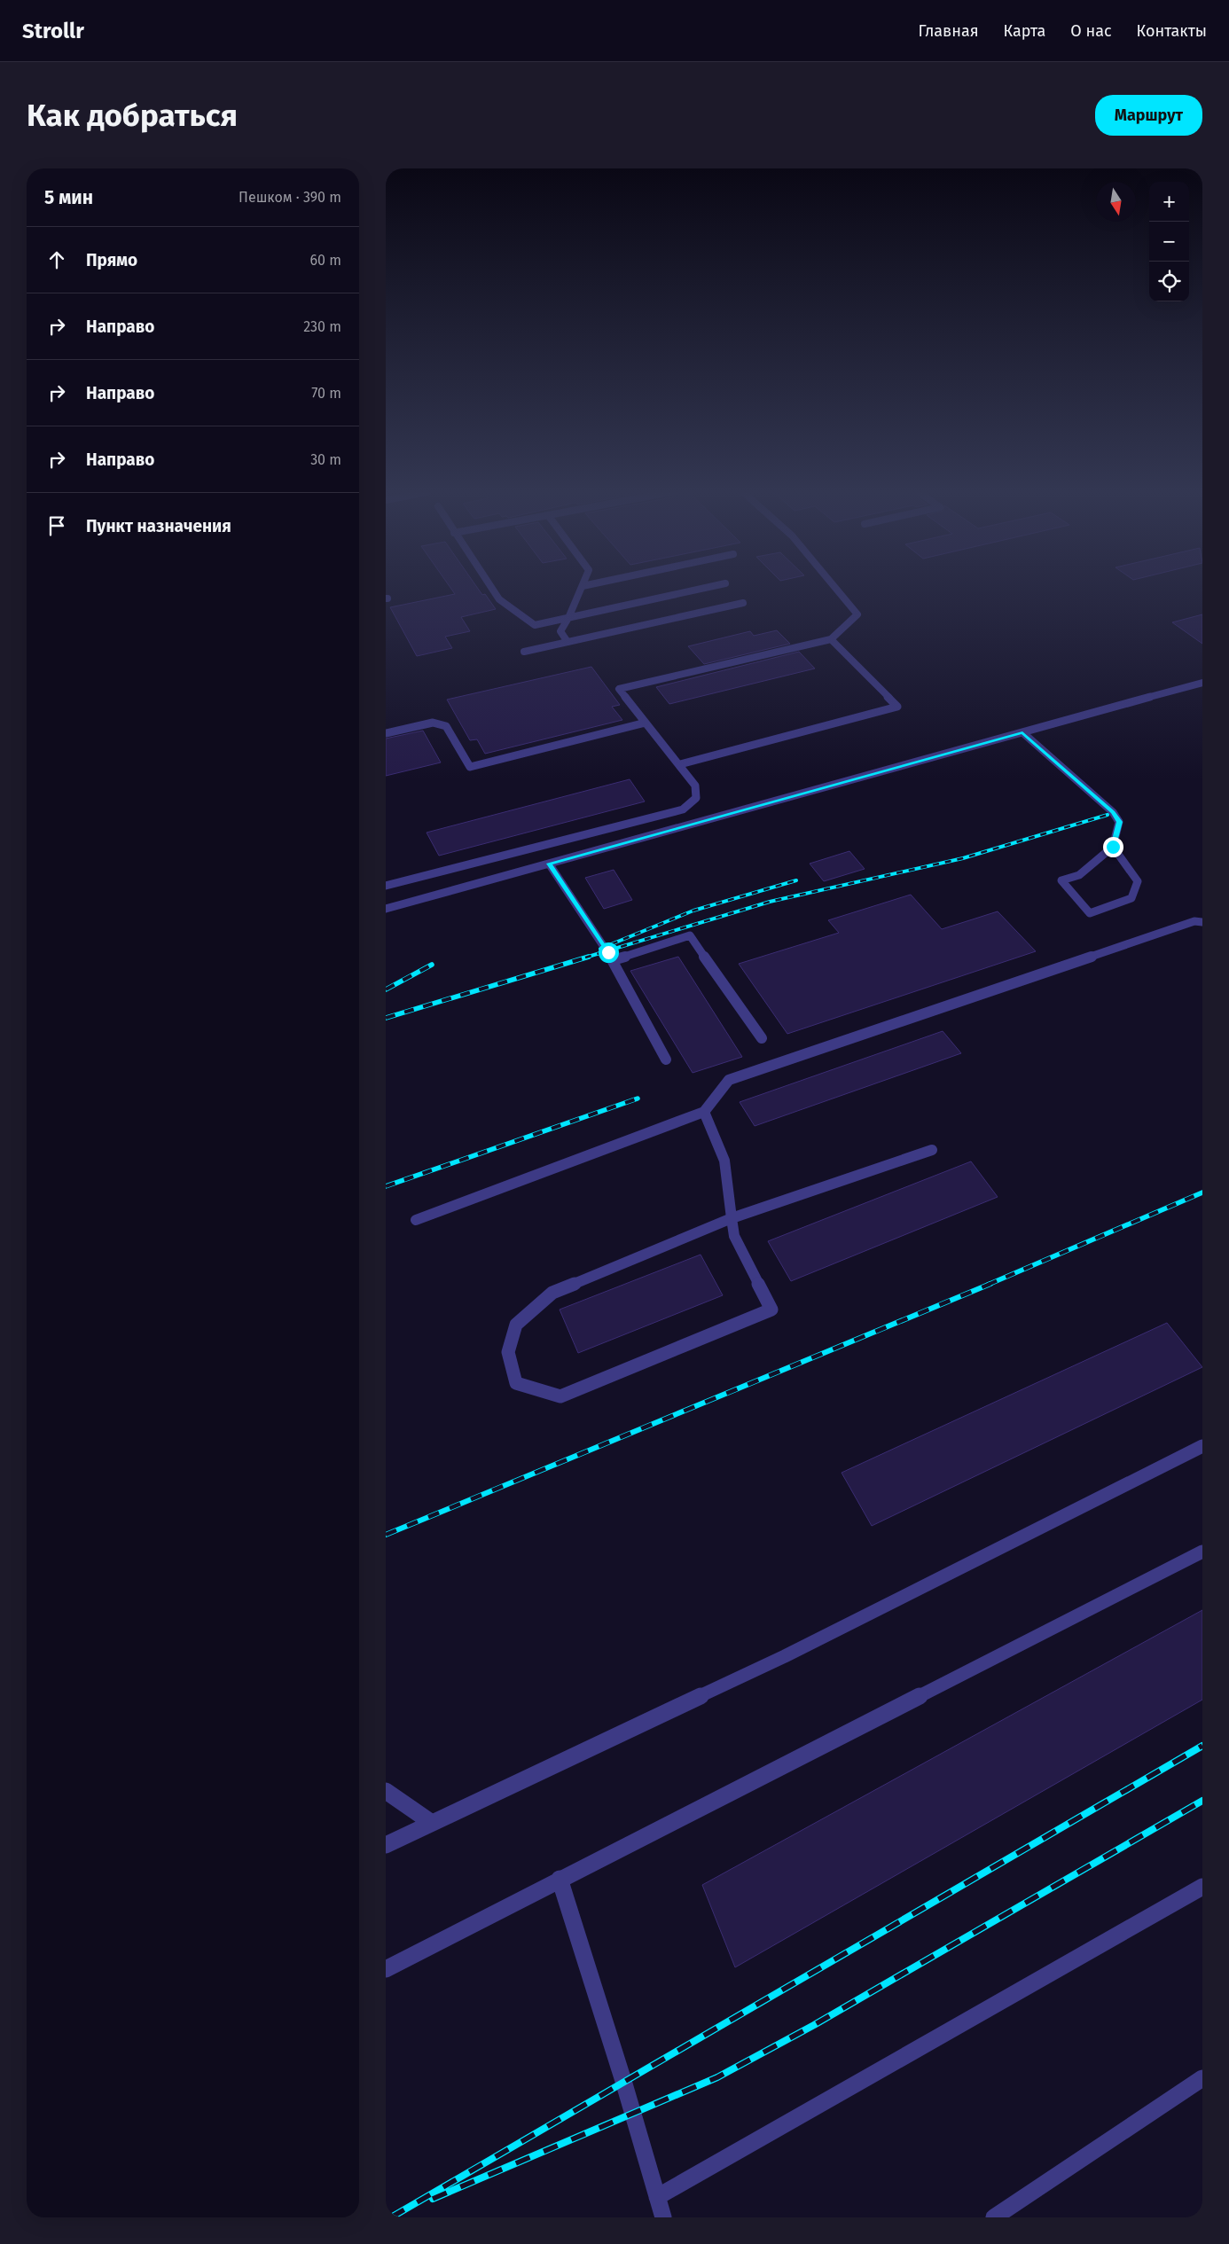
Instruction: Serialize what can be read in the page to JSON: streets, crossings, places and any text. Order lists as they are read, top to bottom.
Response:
{
  "north": "bottom",
  "page": {
    "header": "Strollr",
    "nav": [
      "Главная",
      "Карта",
      "О нас",
      "Контакты"
    ],
    "buttons": "Маршрут",
    "title": "Как добраться",
    "heading": ["5 мин", "Пешком · 390 m"],
    "map_buttons": ["+", "−"],
    "list": [
      ["Прямо", "60 m"],
      ["Направо", "230 m"],
      ["Направо", "70 m"],
      ["Направо", "30 m"],
      "Пункт назначения"
    ]
  }
}
